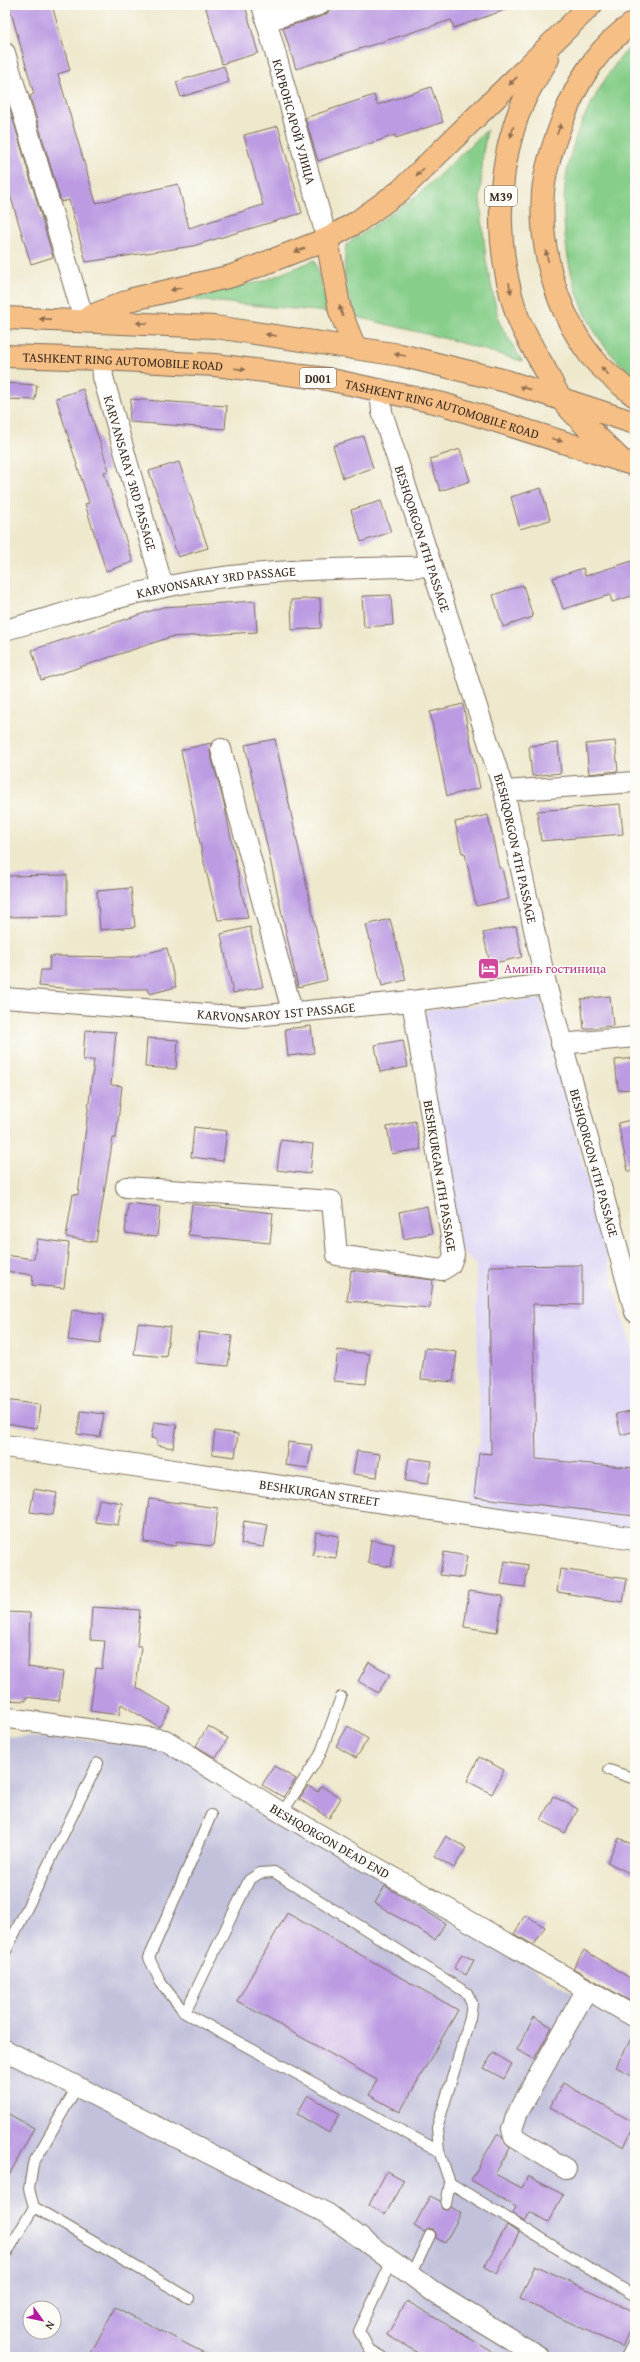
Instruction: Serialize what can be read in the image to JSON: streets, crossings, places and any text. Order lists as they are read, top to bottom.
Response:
{
  "streets": {
    "highway": ["M39", "TASHKENT RING AUTOMOBILE ROAD", "D001"],
    "street": [
      "КАРВОНСАРОЙ УЛИЦА",
      "KARVАNSARАY 3RD PASSAGE",
      "BESHQORGON 4TH PASSAGE",
      "KARVONSARАY 3RD PASSAGE",
      "KARVONSAROY 1ST PASSAGE",
      "BESHKURGAN 4TH PASSAGE",
      "BESHKURGAN STREET",
      "BESHQORGON DEAD END"
    ]
  },
  "crossings": [
    ["M39", "TASHKENT RING AUTOMOBILE ROAD"],
    ["TASHKENT RING AUTOMOBILE ROAD", "KARVАNSARАY 3RD PASSAGE"],
    ["TASHKENT RING AUTOMOBILE ROAD", "BESHQORGON 4TH PASSAGE"],
    ["KARVАNSARАY 3RD PASSAGE", "KARVONSARАY 3RD PASSAGE"],
    ["BESHQORGON 4TH PASSAGE", "KARVONSARАY 3RD PASSAGE"],
    ["BESHQORGON 4TH PASSAGE", "KARVONSAROY 1ST PASSAGE"],
    ["KARVONSAROY 1ST PASSAGE", "BESHKURGAN 4TH PASSAGE"]
  ],
  "places": {
    "hotel": ["Аминь гостиница"]
  },
  "north": "bottom right"
}
